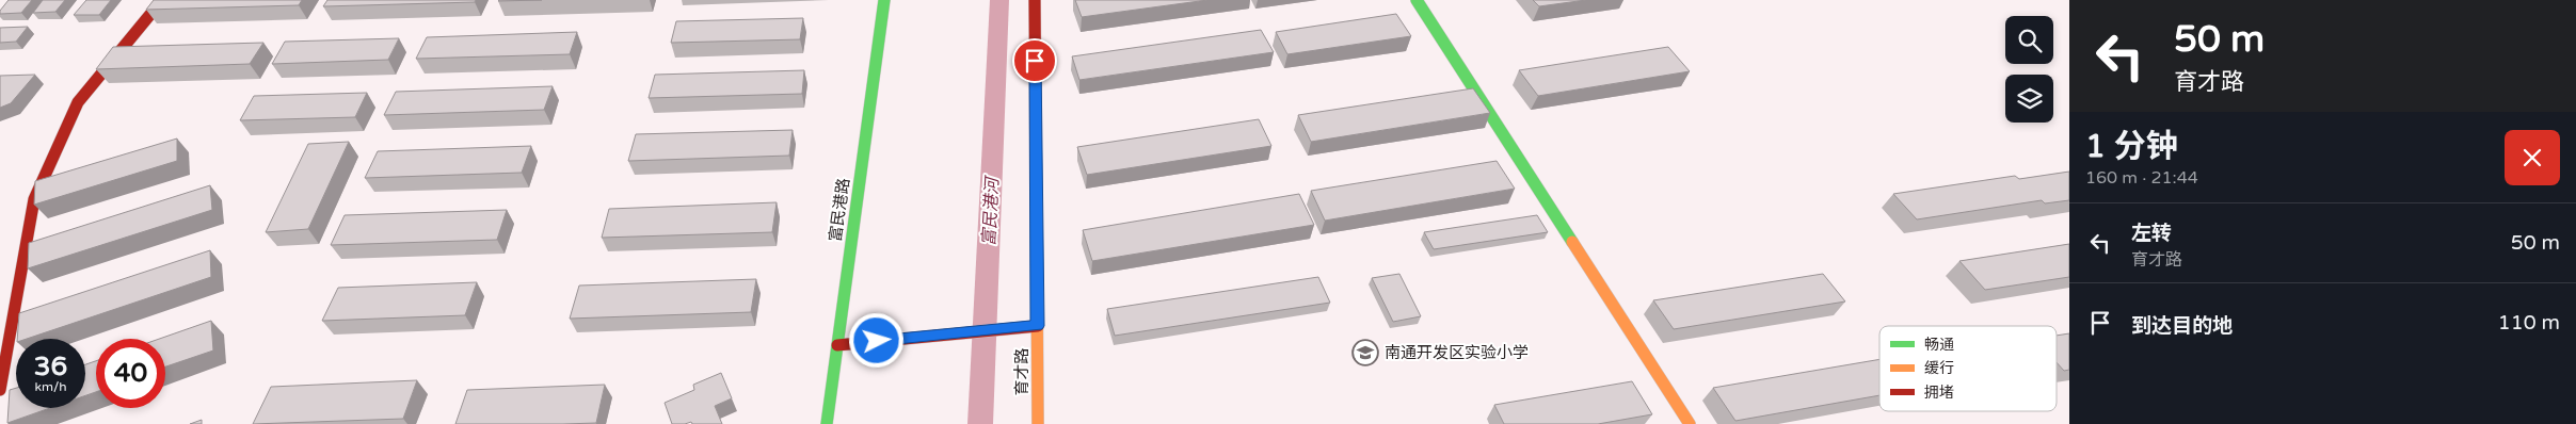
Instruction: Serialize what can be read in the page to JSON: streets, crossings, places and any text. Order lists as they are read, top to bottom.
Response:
{
  "streets": {
    "street": ["富民港路", "育才路"]
  },
  "water": ["富民港河"],
  "places": {
    "school or university": ["南通开发区实验小学"]
  },
  "legend": ["畅通", "缓行", "拥堵"],
  "page": {
    "turn": ["50 m", "育才路"],
    "heading": ["1 分钟", "160 m · 21:44"],
    "list": [
      {
        "name": "左转",
        "note": "育才路",
        "value": "50 m"
      },
      {
        "name": "到达目的地",
        "value": "110 m"
      }
    ],
    "speed": "36 km/h",
    "limit": "40"
  }
}
